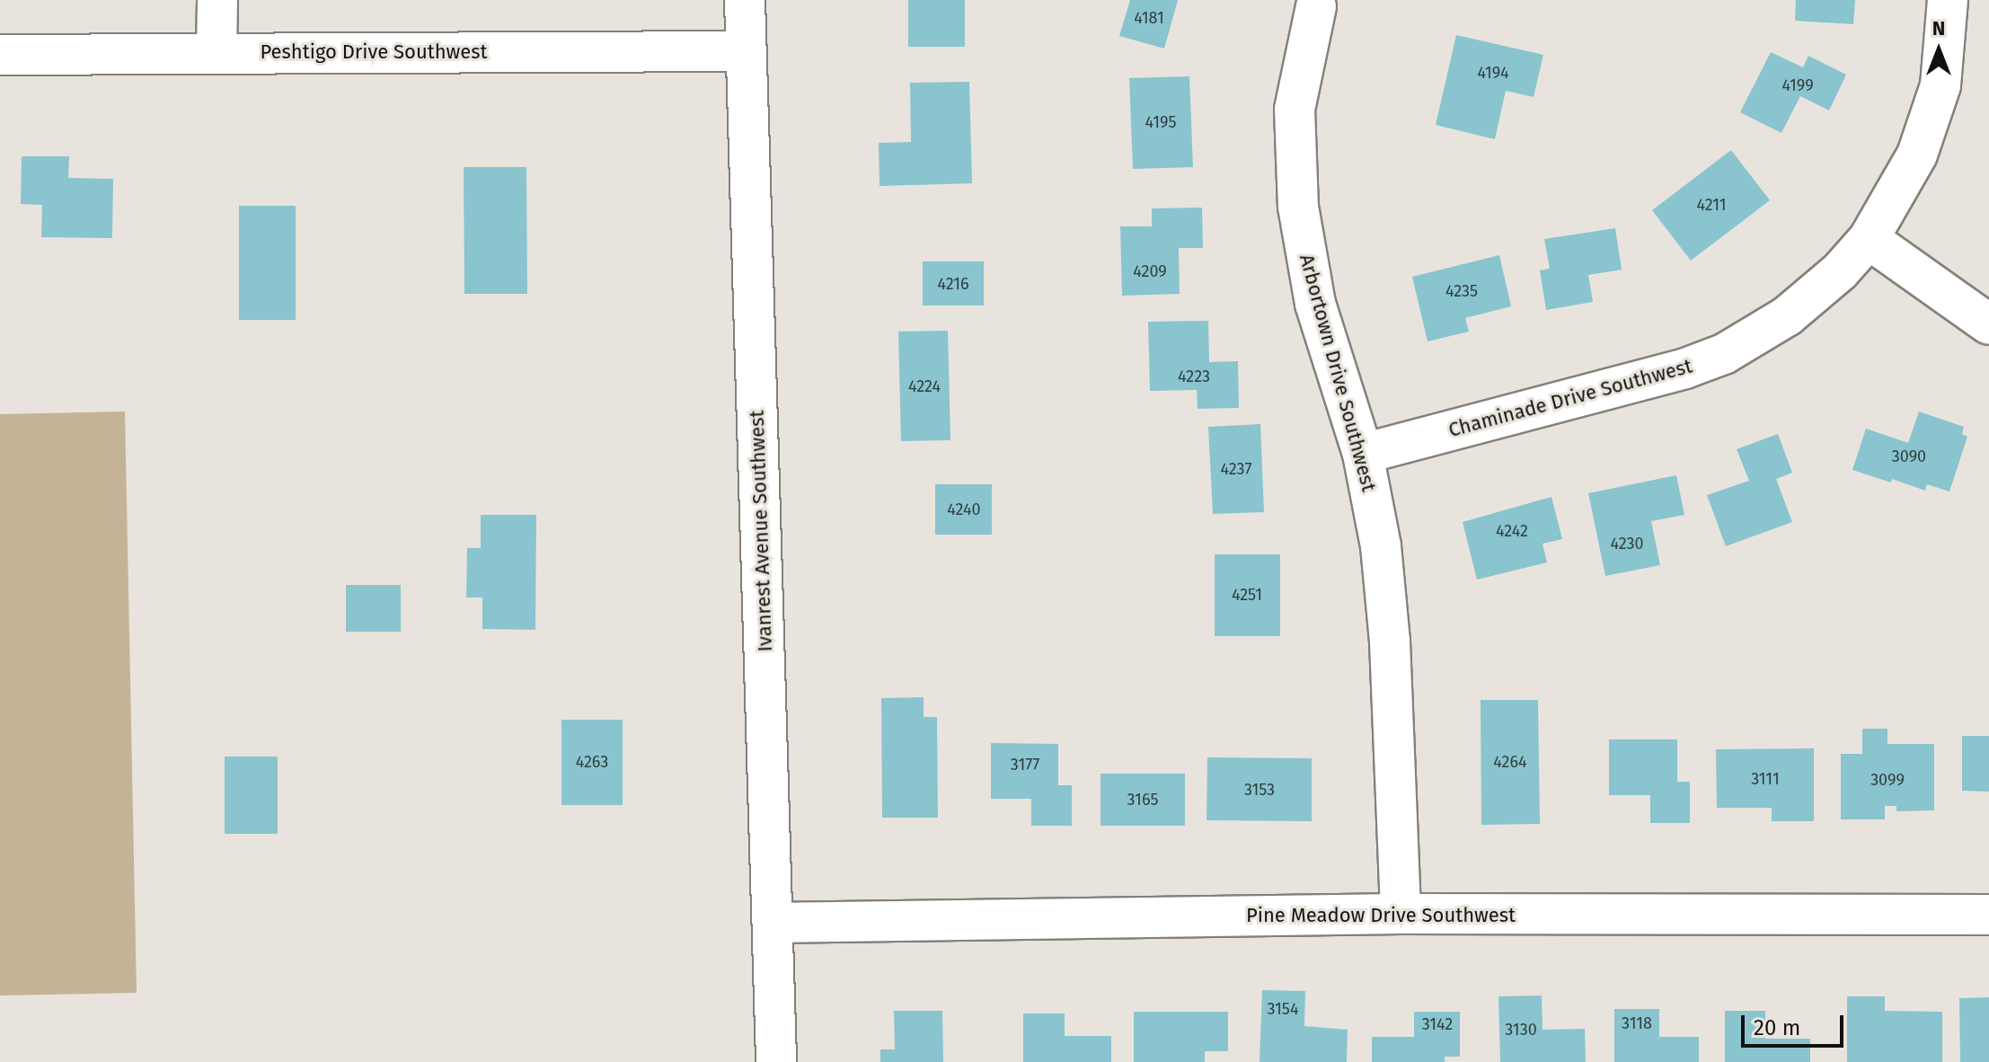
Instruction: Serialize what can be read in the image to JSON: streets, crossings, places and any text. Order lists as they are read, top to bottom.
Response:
{
  "streets": {
    "street": [
      "Peshtigo Drive Southwest",
      "Arbortown Drive Southwest",
      "Chaminade Drive Southwest",
      "Ivanrest Avenue Southwest",
      "Pine Meadow Drive Southwest"
    ]
  },
  "crossings": [
    ["Peshtigo Drive Southwest", "Ivanrest Avenue Southwest"],
    ["Arbortown Drive Southwest", "Chaminade Drive Southwest"],
    ["Arbortown Drive Southwest", "Pine Meadow Drive Southwest"],
    ["Ivanrest Avenue Southwest", "Pine Meadow Drive Southwest"]
  ],
  "house_numbers": [
    "4181",
    "4194",
    "4199",
    "4195",
    "4211",
    "4209",
    "4216",
    "4235",
    "4223",
    "4224",
    "3090",
    "4237",
    "4240",
    "4242",
    "4230",
    "4251",
    "4263",
    "4264",
    "3177",
    "3111",
    "3099",
    "3153",
    "3165",
    "3154",
    "3118",
    "3142",
    "3130"
  ],
  "scale_bar": "20 m",
  "north": "top"
}
